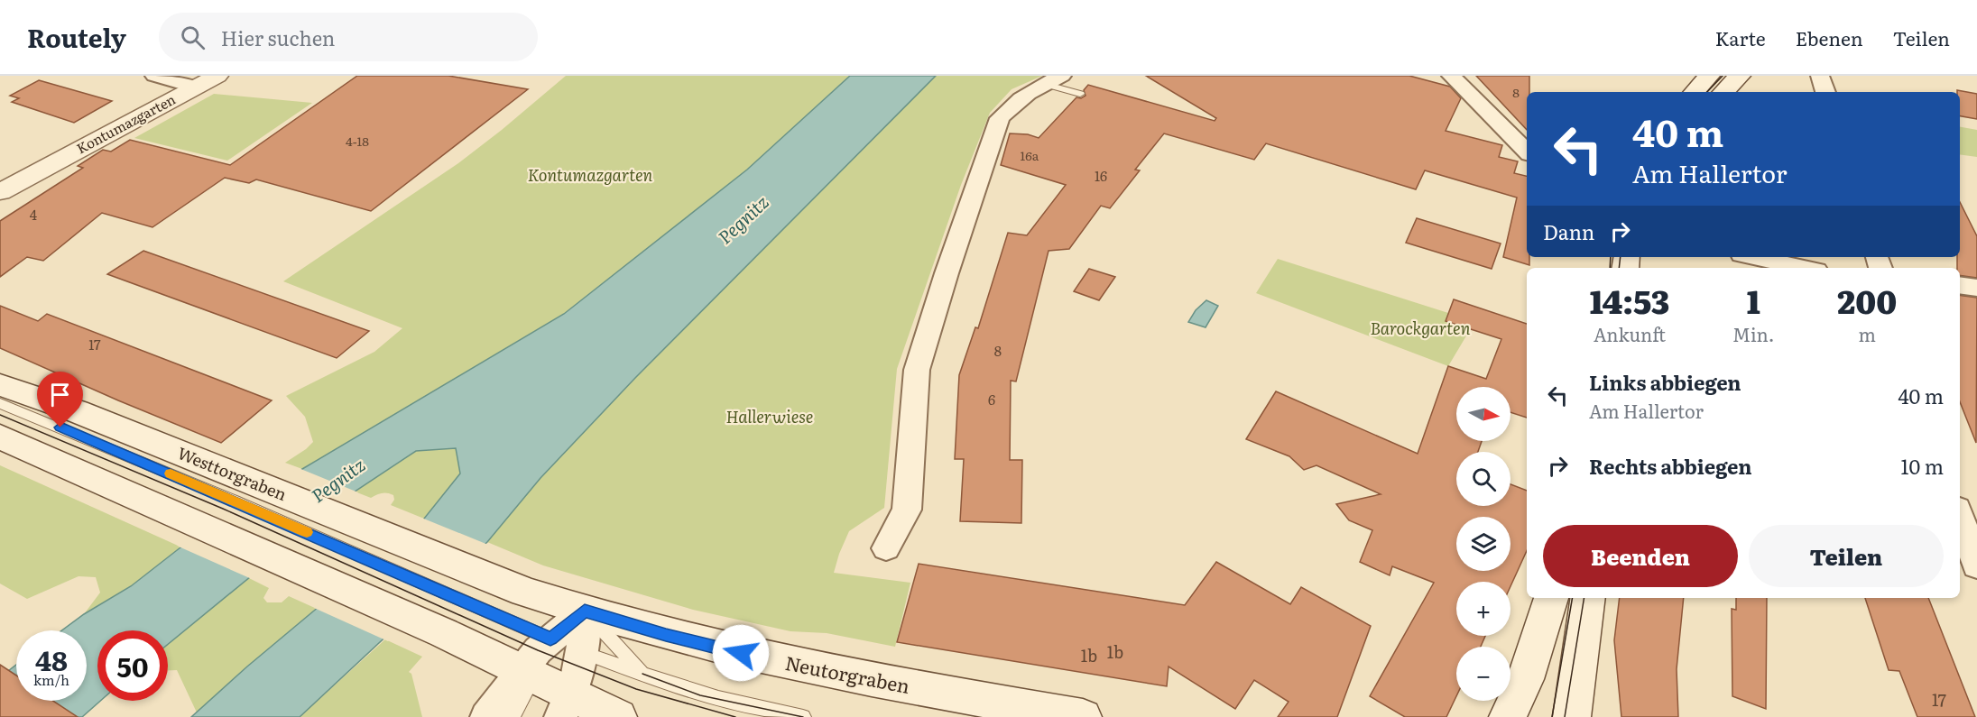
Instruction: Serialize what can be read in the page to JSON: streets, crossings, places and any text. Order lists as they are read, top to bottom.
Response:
{
  "streets": {
    "main road": ["Kontumazgarten", "Westtorgraben", "Neutorgraben"]
  },
  "crossings": [
    ["Westtorgraben", "Neutorgraben"]
  ],
  "water": ["Pegnitz"],
  "parks": ["Kontumazgarten", "Barockgarten", "Hallerwiese"],
  "house_numbers": [
    "8",
    "4-18",
    "16a",
    "16",
    "4",
    "17",
    "8",
    "6",
    "1b",
    "1b",
    "17"
  ],
  "north": "right",
  "page": {
    "header": "Routely",
    "search": "Hier suchen",
    "nav": ["Karte", "Ebenen", "Teilen"],
    "turn": ["40 m", "Am Hallertor"],
    "then": "Dann",
    "eta": [
      "14:53",
      "Ankunft",
      "1",
      "Min.",
      "200",
      "m"
    ],
    "list": [
      {
        "name": "Links abbiegen",
        "note": "Am Hallertor",
        "value": "40 m"
      },
      {
        "name": "Rechts abbiegen",
        "value": "10 m"
      }
    ],
    "map_buttons": ["+", "−"],
    "buttons": ["Beenden", "Teilen"],
    "speed": "48 km/h",
    "limit": "50"
  }
}
